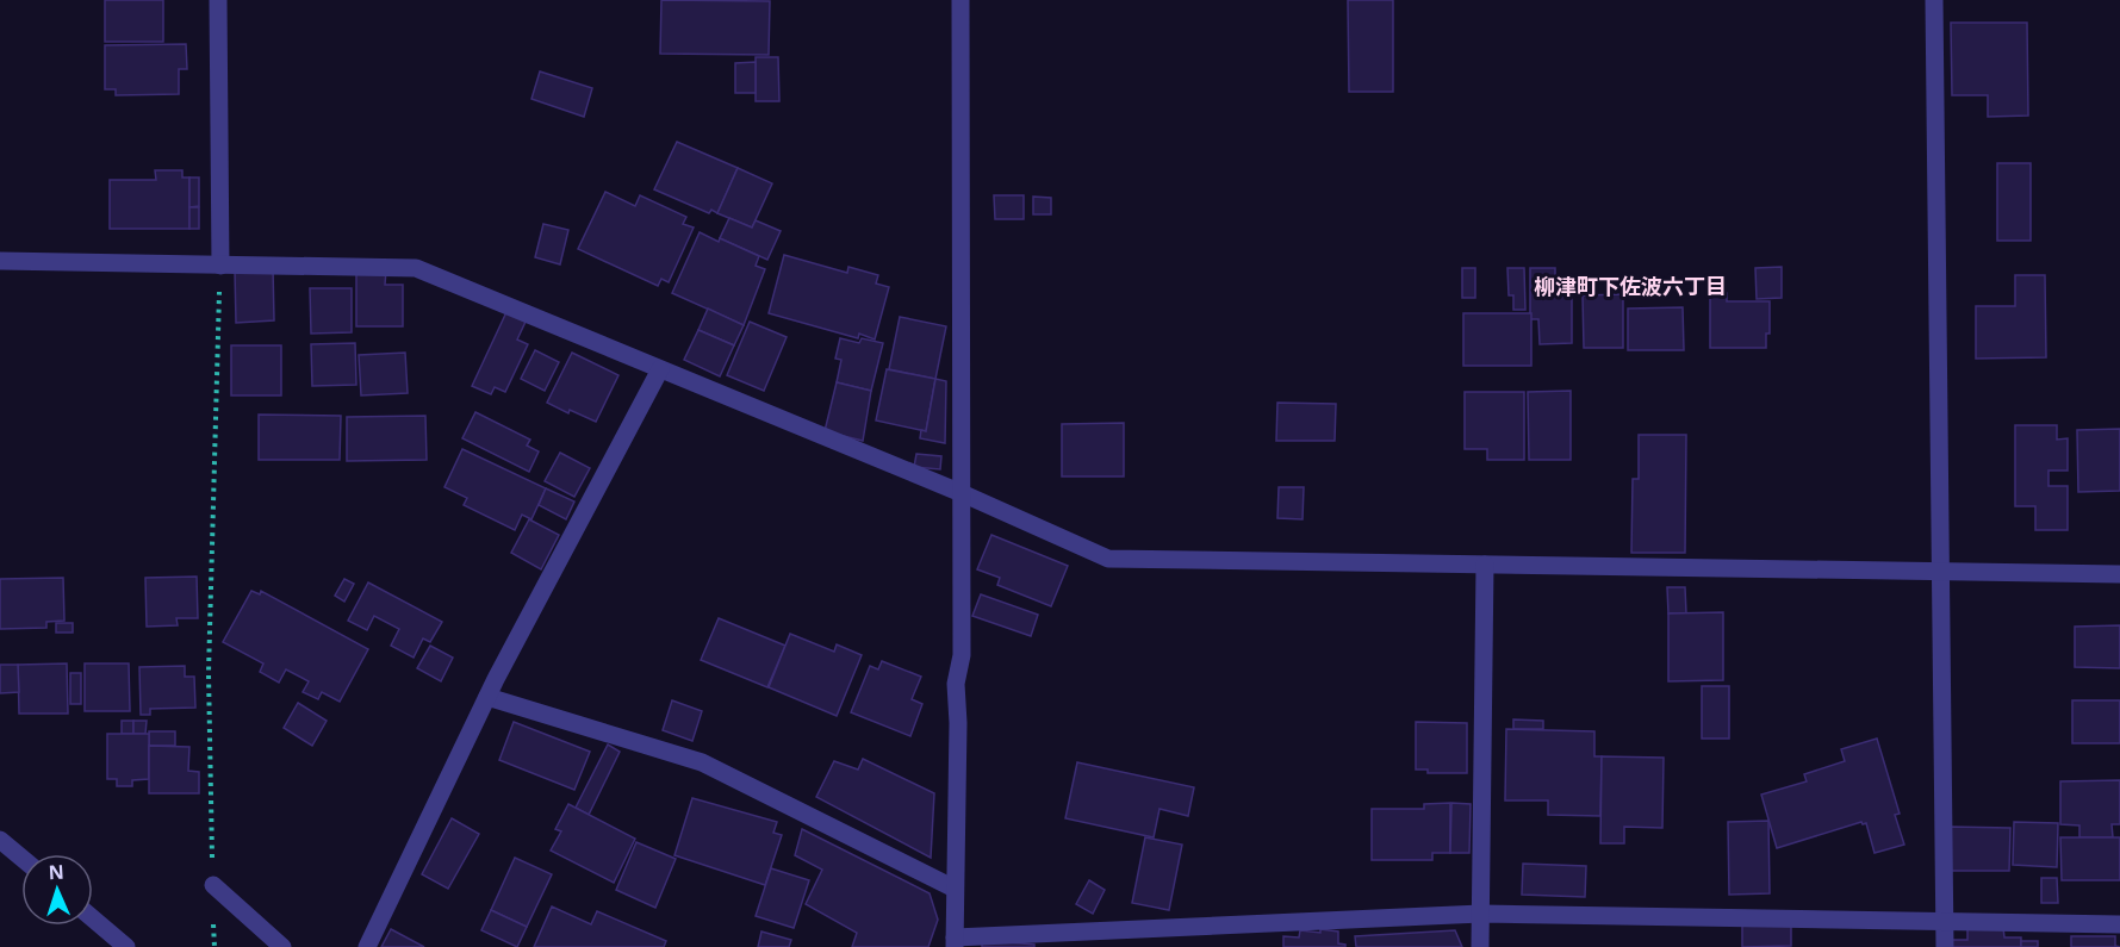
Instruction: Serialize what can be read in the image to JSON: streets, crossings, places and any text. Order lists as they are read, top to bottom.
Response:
{
  "districts": ["柳津町下佐波六丁目"],
  "north": "top"
}
